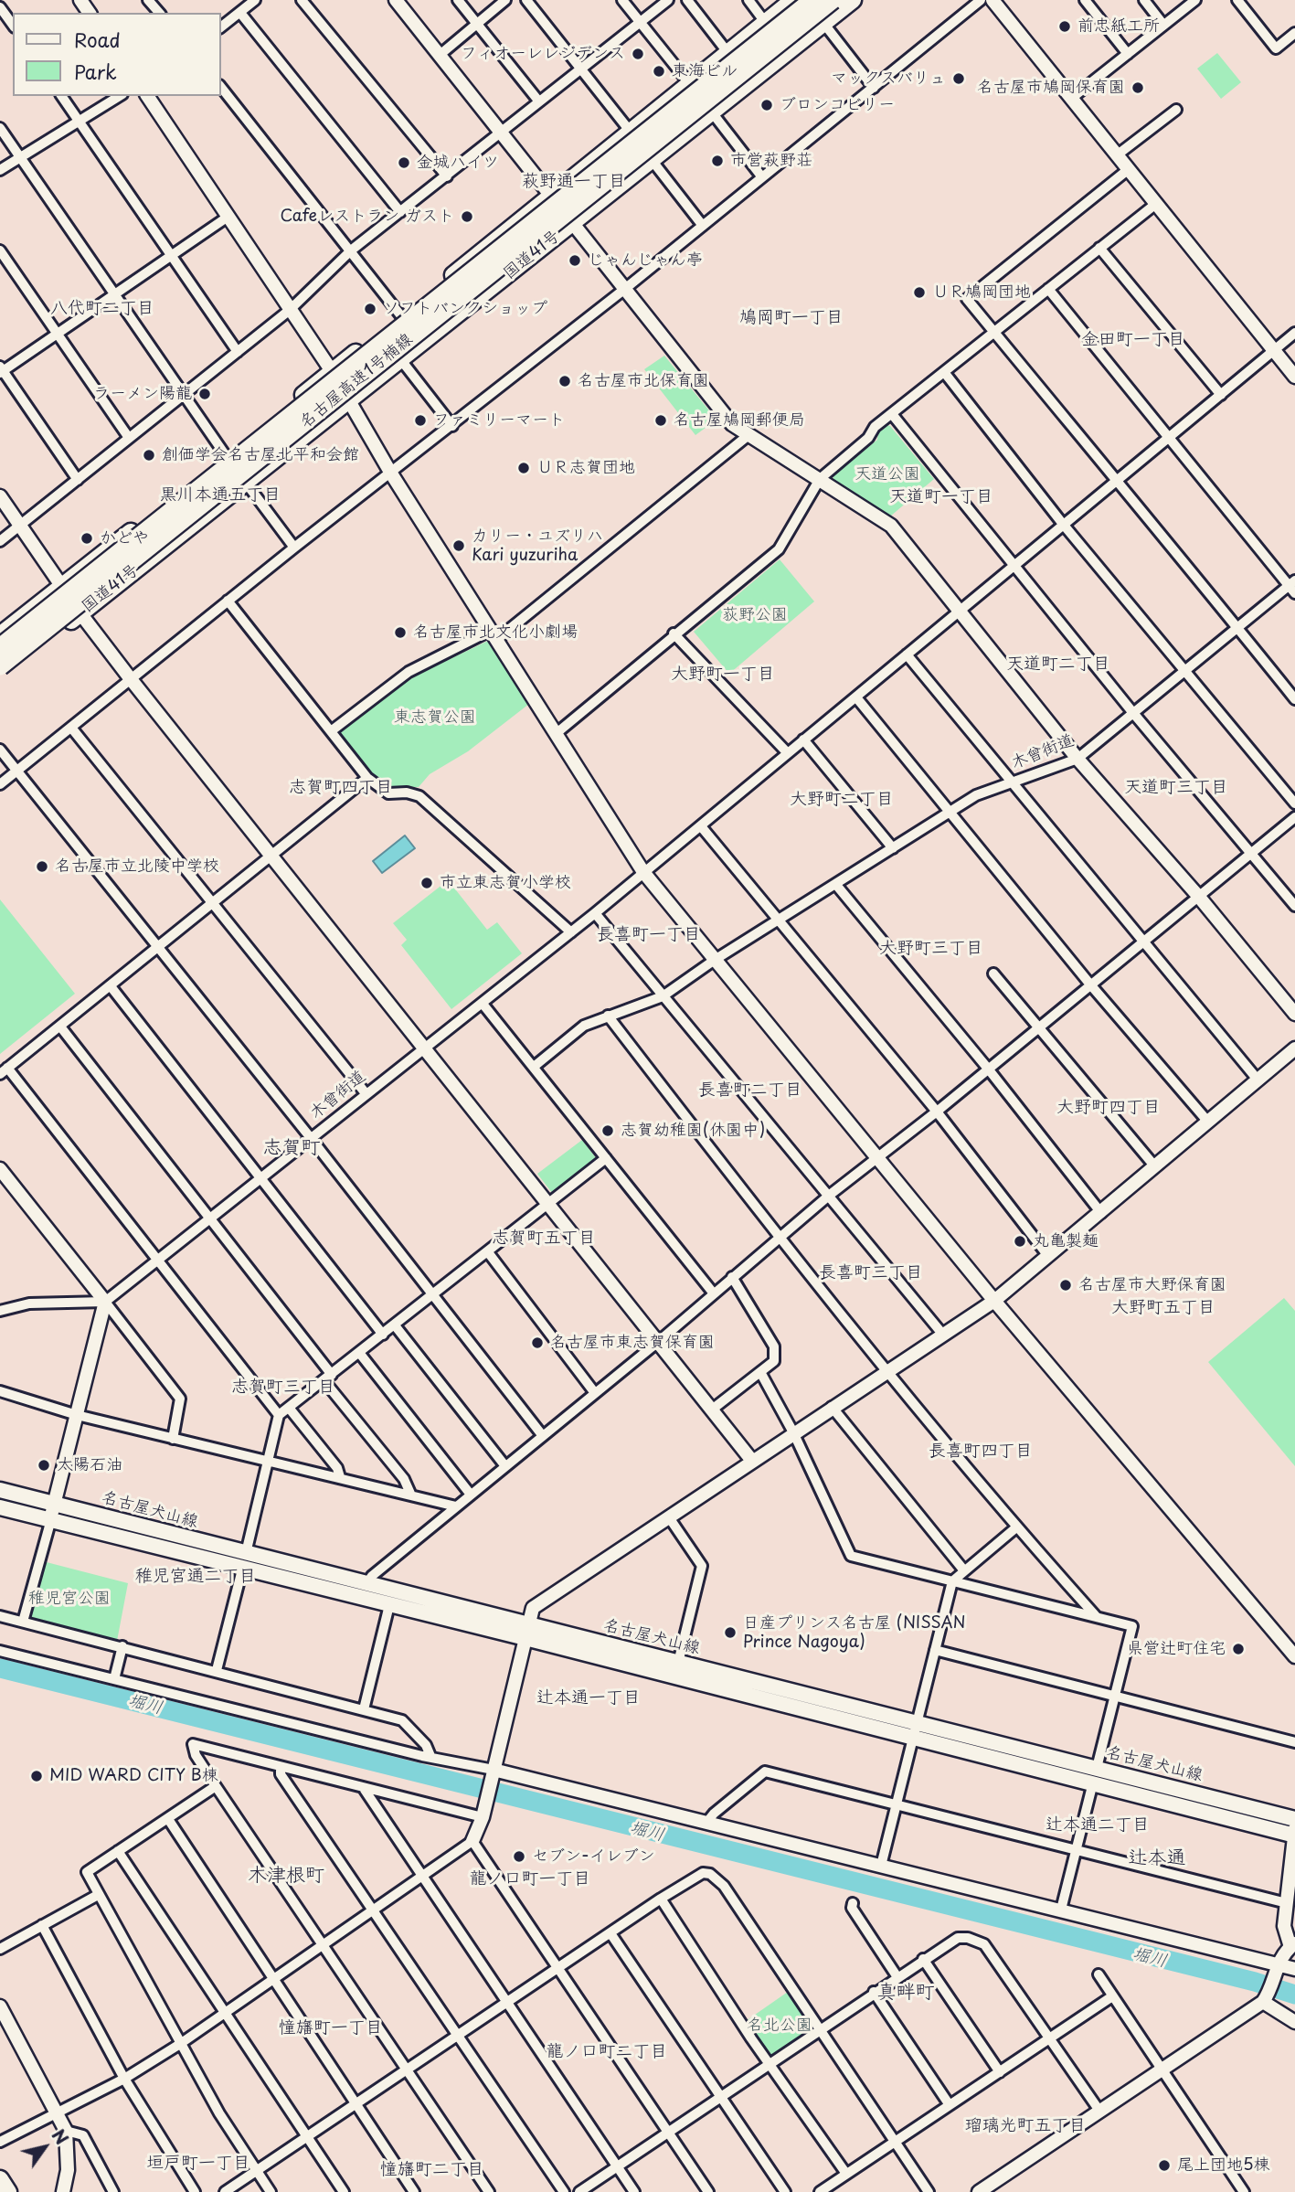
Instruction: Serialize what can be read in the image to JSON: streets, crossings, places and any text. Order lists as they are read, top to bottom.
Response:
{
  "streets": {
    "highway": ["名古屋高速1号楠線"],
    "main road": ["国道41号", "名古屋犬山線"],
    "street": ["木曾街道"]
  },
  "districts": [
    "萩野通一丁目",
    "八代町二丁目",
    "鳩岡町一丁目",
    "金田町一丁目",
    "黒川本通五丁目",
    "天道町一丁目",
    "天道町二丁目",
    "大野町一丁目",
    "志賀町四丁目",
    "天道町三丁目",
    "大野町二丁目",
    "長喜町一丁目",
    "大野町三丁目",
    "長喜町二丁目",
    "大野町四丁目",
    "志賀町",
    "志賀町五丁目",
    "長喜町三丁目",
    "大野町五丁目",
    "志賀町三丁目",
    "長喜町四丁目",
    "稚児宮通二丁目",
    "辻本通一丁目",
    "辻本通二丁目",
    "辻本通",
    "木津根町",
    "龍ノ口町一丁目",
    "真畔町",
    "憧旛町一丁目",
    "龍ノ口町二丁目",
    "瑠璃光町五丁目",
    "垣戸町一丁目",
    "憧旛町二丁目"
  ],
  "water": ["堀川"],
  "parks": [
    "天道公園",
    "荻野公園",
    "東志賀公園",
    "稚児宮公園",
    "名北公園"
  ],
  "places": [
    "前忠紙工所",
    "フィオーレレジデンス",
    "東海ビル",
    "マックスバリュ",
    "名古屋市鳩岡保育園",
    "ブロンコビリー",
    "市営萩野荘",
    "金城ハイツ",
    "Cafeレストラン ガスト",
    "じゃんじゃん亭",
    "ＵＲ鳩岡団地",
    "ソフトバンクショップ",
    "名古屋市北保育園",
    "ラーメン陽龍",
    "ファミリーマート",
    "名古屋鳩岡郵便局",
    "創価学会名古屋北平和会館",
    "ＵＲ志賀団地",
    "かどや",
    "カリー・ユズリハ Kari yuzuriha",
    "名古屋市北文化小劇場",
    "名古屋市立北陵中学校",
    "市立東志賀小学校",
    "志賀幼稚園(休園中)",
    "丸亀製麺",
    "名古屋市大野保育園",
    "名古屋市東志賀保育園",
    "太陽石油",
    "日産プリンス名古屋 (NISSAN Prince Nagoya)",
    "県営辻町住宅",
    "MID WARD CITY B棟",
    "セブン-イレブン",
    "尾上団地5棟"
  ],
  "legend": ["Road", "Park"],
  "north": "top right"
}
